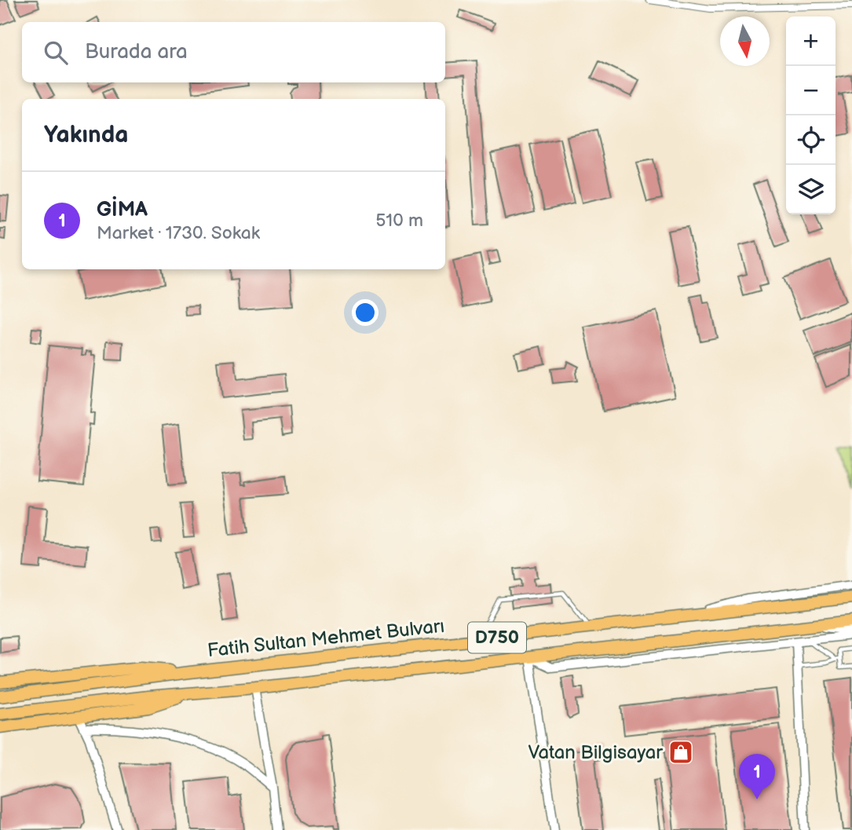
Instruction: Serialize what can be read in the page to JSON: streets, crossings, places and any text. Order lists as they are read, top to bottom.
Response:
{
  "streets": {
    "highway": ["D750", "Fatih Sultan Mehmet Bulvarı"]
  },
  "places": {
    "shop": ["Vatan Bilgisayar"]
  },
  "north": "bottom",
  "page": {
    "map_buttons": ["+", "−"],
    "search": "Burada ara",
    "heading": "Yakında",
    "list": [
      {
        "mark": "1",
        "name": "GİMA",
        "note": "Market · 1730. Sokak",
        "value": "510 m"
      }
    ],
    "pins": "1"
  }
}
